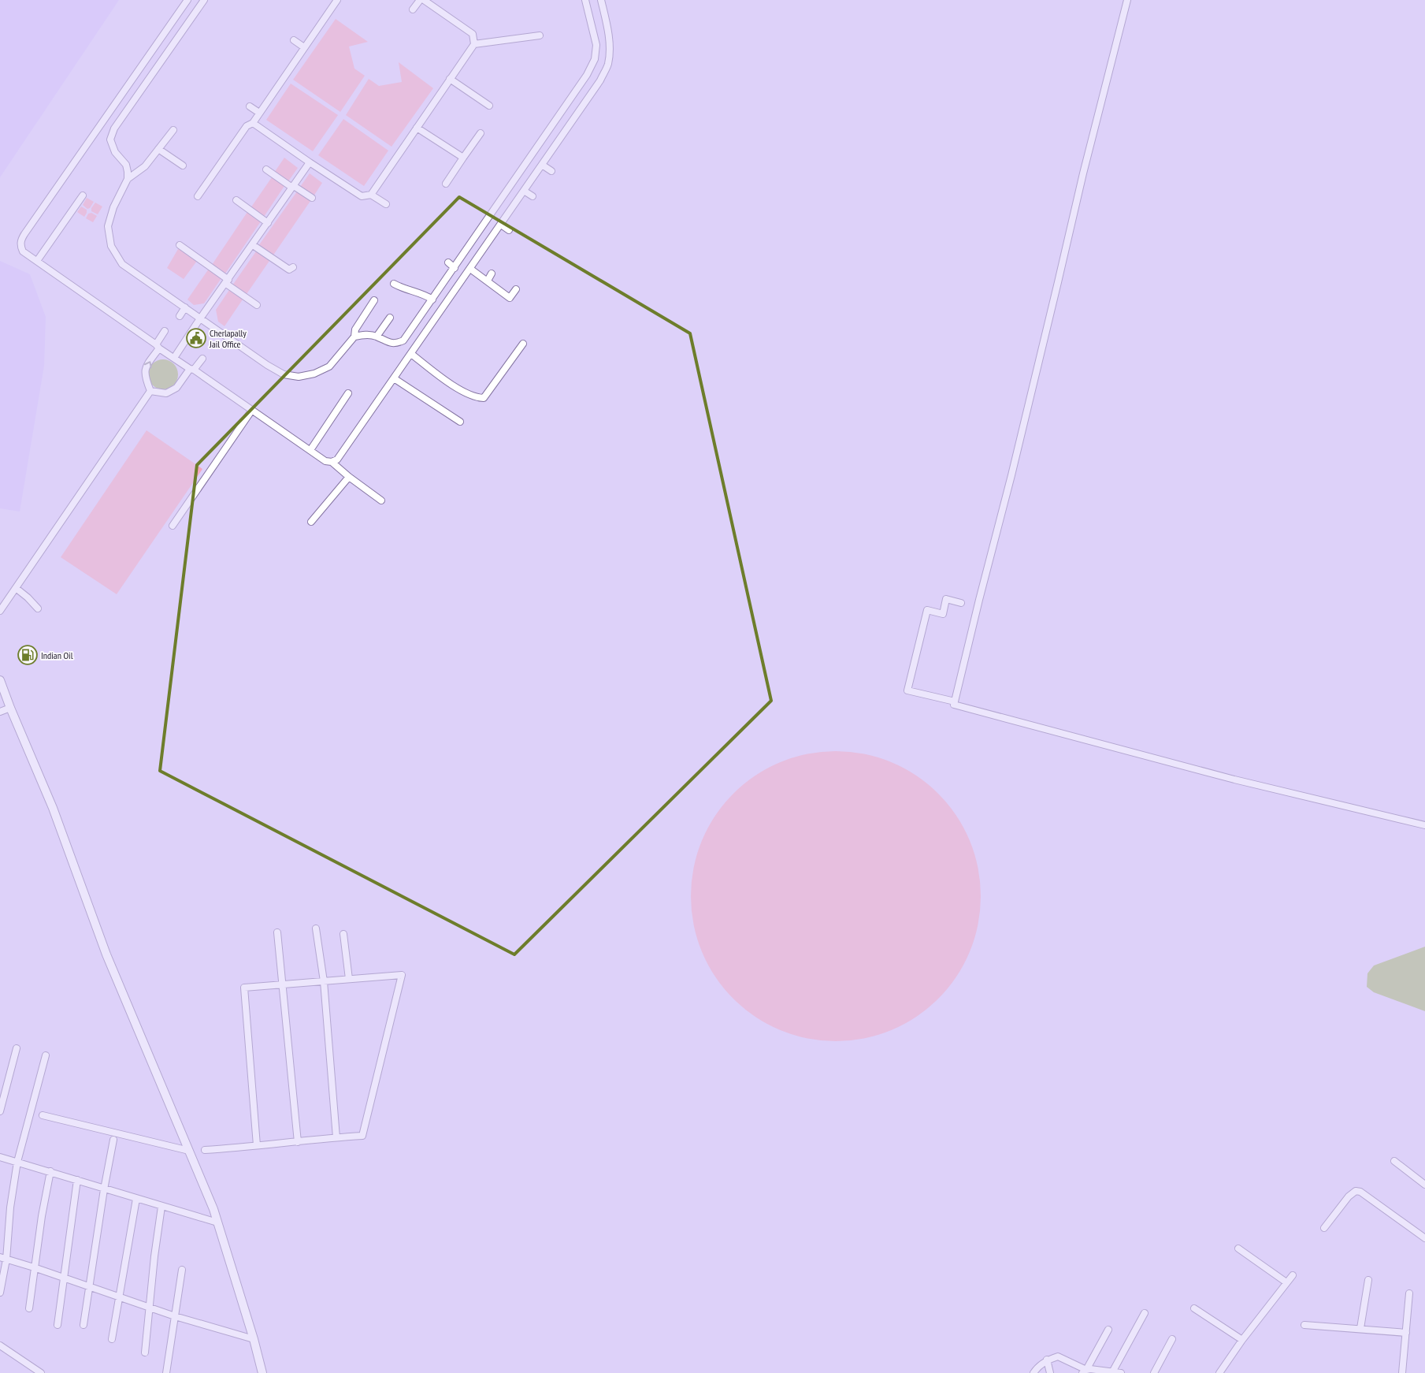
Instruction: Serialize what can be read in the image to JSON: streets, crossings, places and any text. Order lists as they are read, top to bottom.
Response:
{
  "places": {
    "public building": ["Cherlapally Jail Office"],
    "fuel station": ["Indian Oil"]
  }
}
